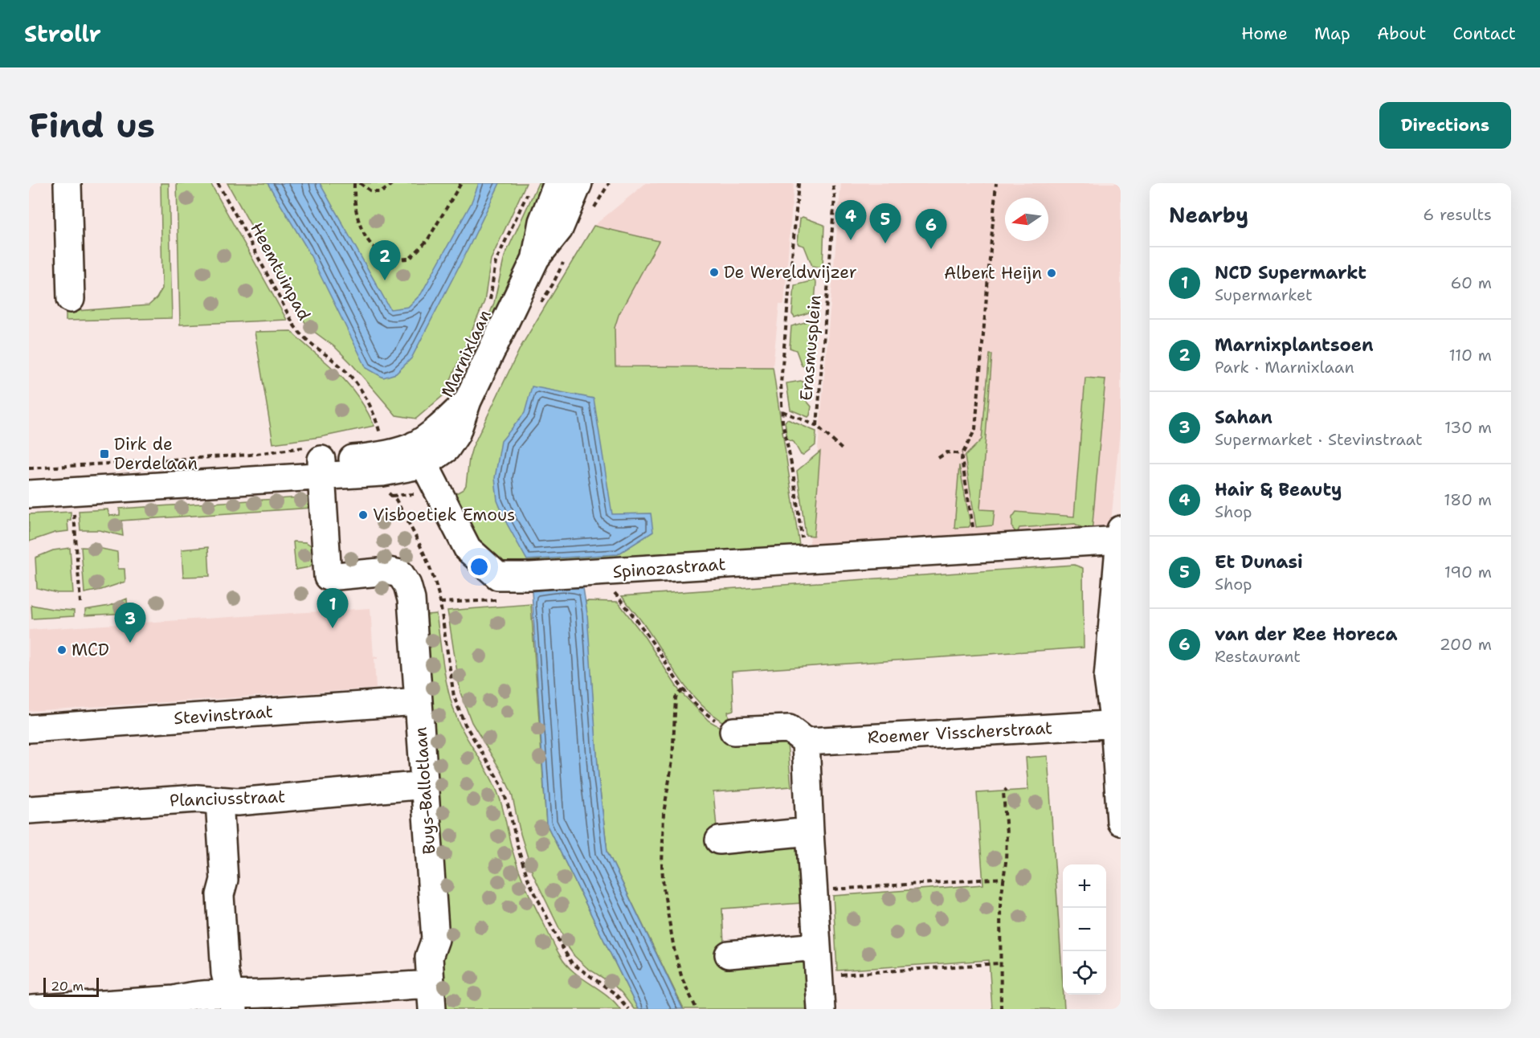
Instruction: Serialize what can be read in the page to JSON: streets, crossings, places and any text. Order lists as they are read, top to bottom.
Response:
{
  "streets": {
    "street": [
      "Marnixlaan",
      "Spinozastraat",
      "Stevinstraat",
      "Roemer Visscherstraat",
      "Buys-Ballotlaan",
      "Planciusstraat"
    ],
    "path": ["Heemtuinpad", "Erasmusplein"]
  },
  "crossings": [
    ["Erasmusplein", "Spinozastraat"],
    ["Marnixlaan", "Spinozastraat"],
    ["Stevinstraat", "Buys-Ballotlaan"],
    ["Buys-Ballotlaan", "Planciusstraat"]
  ],
  "places": {
    "other": [
      "De Wereldwijzer",
      "Albert Heijn",
      "Visboetiek Emous",
      "MCD"
    ],
    "transit": ["Dirk de Derdelaan"]
  },
  "scale_bar": "20 m",
  "north": "left",
  "page": {
    "header": "Strollr",
    "nav": [
      "Home",
      "Map",
      "About",
      "Contact"
    ],
    "buttons": "Directions",
    "title": "Find us",
    "heading": ["Nearby", "6 results"],
    "pins": [
      "4",
      "5",
      "6",
      "2",
      "1",
      "3"
    ],
    "list": [
      {
        "mark": "1",
        "name": "NCD Supermarkt",
        "note": "Supermarket",
        "value": "60 m"
      },
      {
        "mark": "2",
        "name": "Marnixplantsoen",
        "note": "Park · Marnixlaan",
        "value": "110 m"
      },
      {
        "mark": "3",
        "name": "Sahan",
        "note": "Supermarket · Stevinstraat",
        "value": "130 m"
      },
      {
        "mark": "4",
        "name": "Hair & Beauty",
        "note": "Shop",
        "value": "180 m"
      },
      {
        "mark": "5",
        "name": "Et Dunasi",
        "note": "Shop",
        "value": "190 m"
      },
      {
        "mark": "6",
        "name": "van der Ree Horeca",
        "note": "Restaurant",
        "value": "200 m"
      }
    ],
    "map_buttons": ["+", "−"],
    "scale": "20 m"
  }
}
